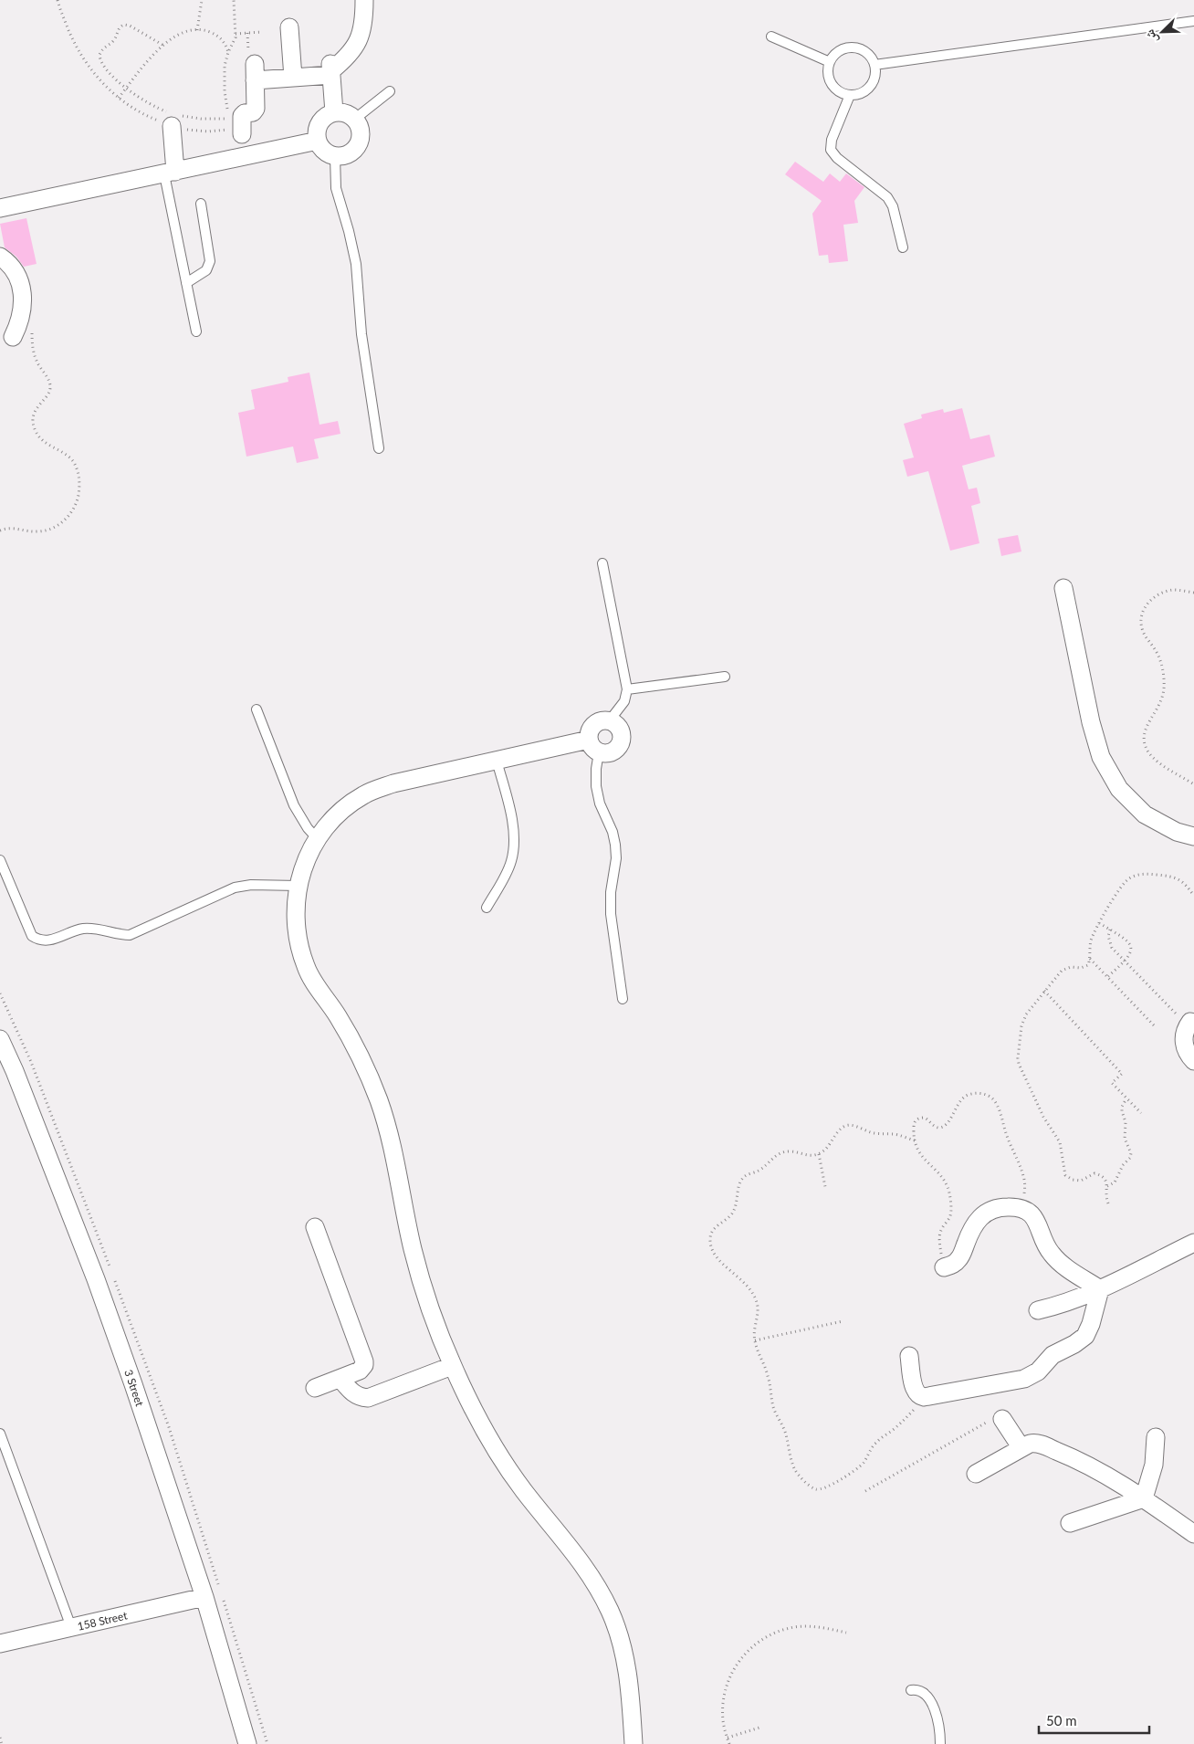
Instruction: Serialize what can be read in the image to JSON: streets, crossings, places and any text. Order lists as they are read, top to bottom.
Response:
{
  "streets": {
    "street": ["3 Street", "158 Street"]
  },
  "crossings": [
    ["3 Street", "158 Street"]
  ],
  "scale_bar": "50 m",
  "north": "bottom left"
}
